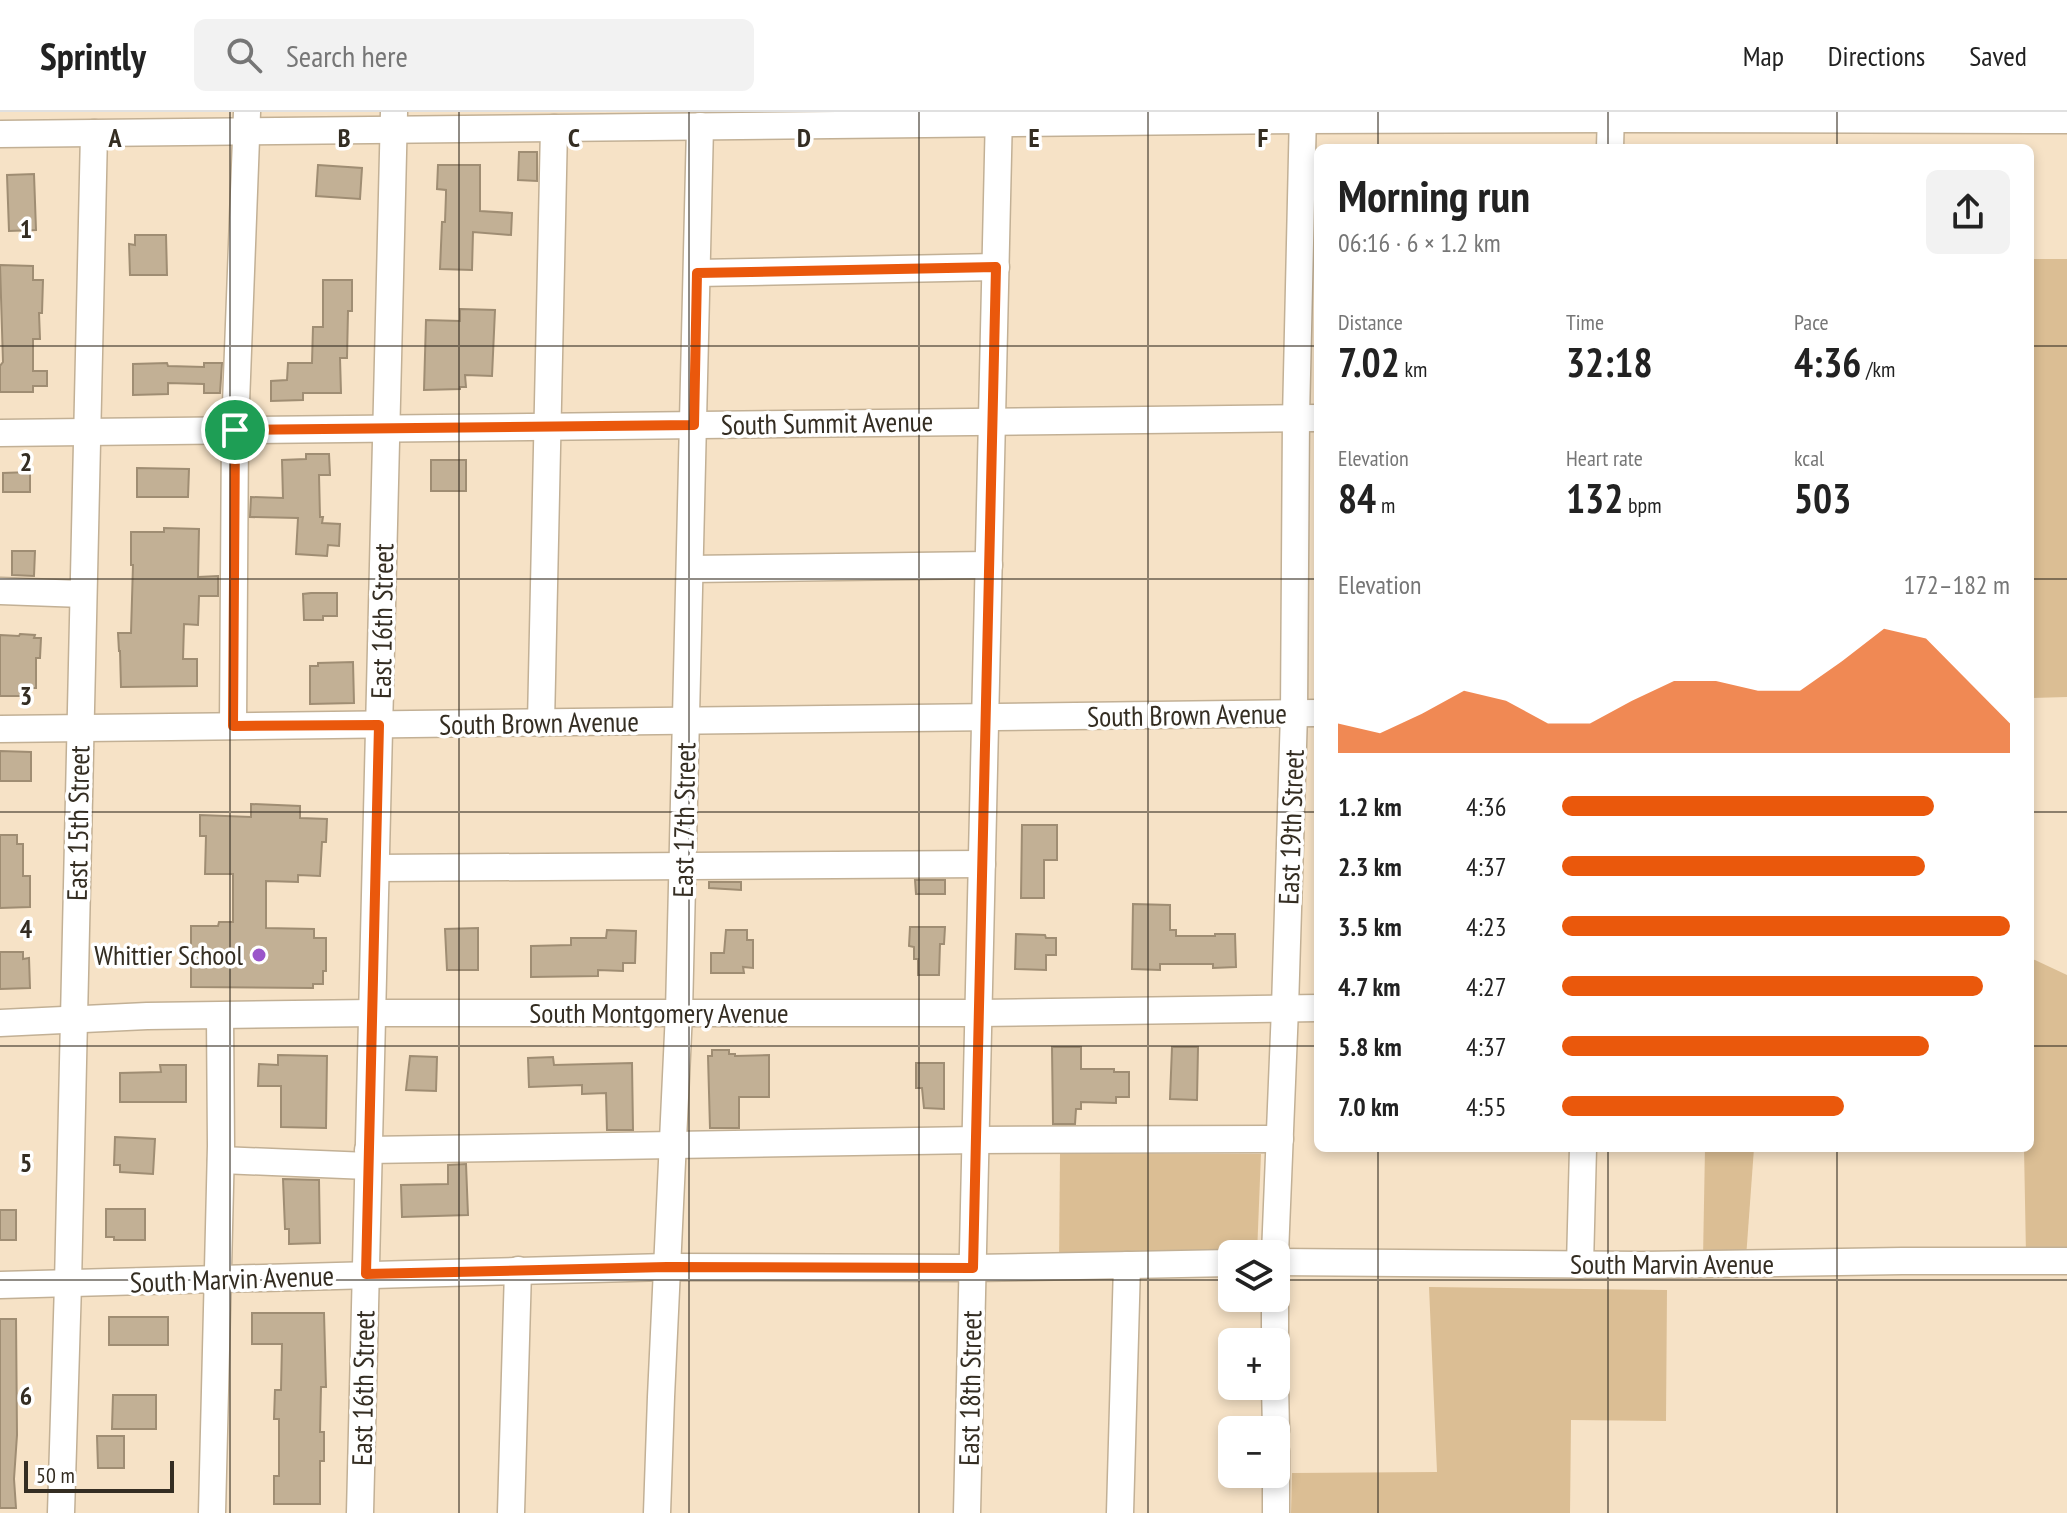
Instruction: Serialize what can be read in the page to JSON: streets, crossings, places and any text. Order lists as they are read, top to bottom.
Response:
{
  "streets": {
    "street": [
      "South Summit Avenue",
      "East 16th Street",
      "South Brown Avenue",
      "East 17th Street",
      "East 15th Street",
      "East 19th Street",
      "South Montgomery Avenue",
      "South Marvin Avenue",
      "East 18th Street"
    ]
  },
  "crossings": [
    ["South Summit Avenue", "East 16th Street"],
    ["South Summit Avenue", "East 17th Street"],
    ["South Summit Avenue", "East 15th Street"],
    ["South Summit Avenue", "East 19th Street"],
    ["South Summit Avenue", "East 18th Street"],
    ["East 16th Street", "South Brown Avenue"],
    ["East 16th Street", "South Montgomery Avenue"],
    ["East 16th Street", "South Marvin Avenue"],
    ["South Brown Avenue", "East 17th Street"],
    ["South Brown Avenue", "East 15th Street"],
    ["South Brown Avenue", "East 19th Street"],
    ["South Brown Avenue", "East 18th Street"],
    ["East 17th Street", "South Montgomery Avenue"],
    ["East 17th Street", "South Marvin Avenue"],
    ["East 15th Street", "South Montgomery Avenue"],
    ["East 15th Street", "South Marvin Avenue"],
    ["East 19th Street", "South Montgomery Avenue"],
    ["South Montgomery Avenue", "East 18th Street"],
    ["South Marvin Avenue", "East 18th Street"]
  ],
  "places": ["Whittier School"],
  "scale_bar": "50 m",
  "page": {
    "header": "Sprintly",
    "search": "Search here",
    "nav": ["Map", "Directions", "Saved"],
    "heading": ["Morning run", "06:16 · 6 × 1.2 km"],
    "stats": [
      ["Distance", "7.02 km"],
      ["Time", "32:18"],
      ["Pace", "4:36 /km"],
      ["Elevation", "84 m"],
      ["Heart rate", "132 bpm"],
      ["kcal", "503"]
    ],
    "chart": ["Elevation", "172–182 m"],
    "list": [
      {
        "name": "1.2 km",
        "note": "4:36"
      },
      {
        "name": "2.3 km",
        "note": "4:37"
      },
      {
        "name": "3.5 km",
        "note": "4:23"
      },
      {
        "name": "4.7 km",
        "note": "4:27"
      },
      {
        "name": "5.8 km",
        "note": "4:37"
      },
      {
        "name": "7.0 km",
        "note": "4:55"
      }
    ],
    "map_buttons": ["+", "−"],
    "scale": "50 m"
  },
  "grid": {
    "columns": [
      "A",
      "B",
      "C",
      "D",
      "E",
      "F"
    ],
    "rows": [
      "1",
      "2",
      "3",
      "4",
      "5",
      "6"
    ]
  }
}
